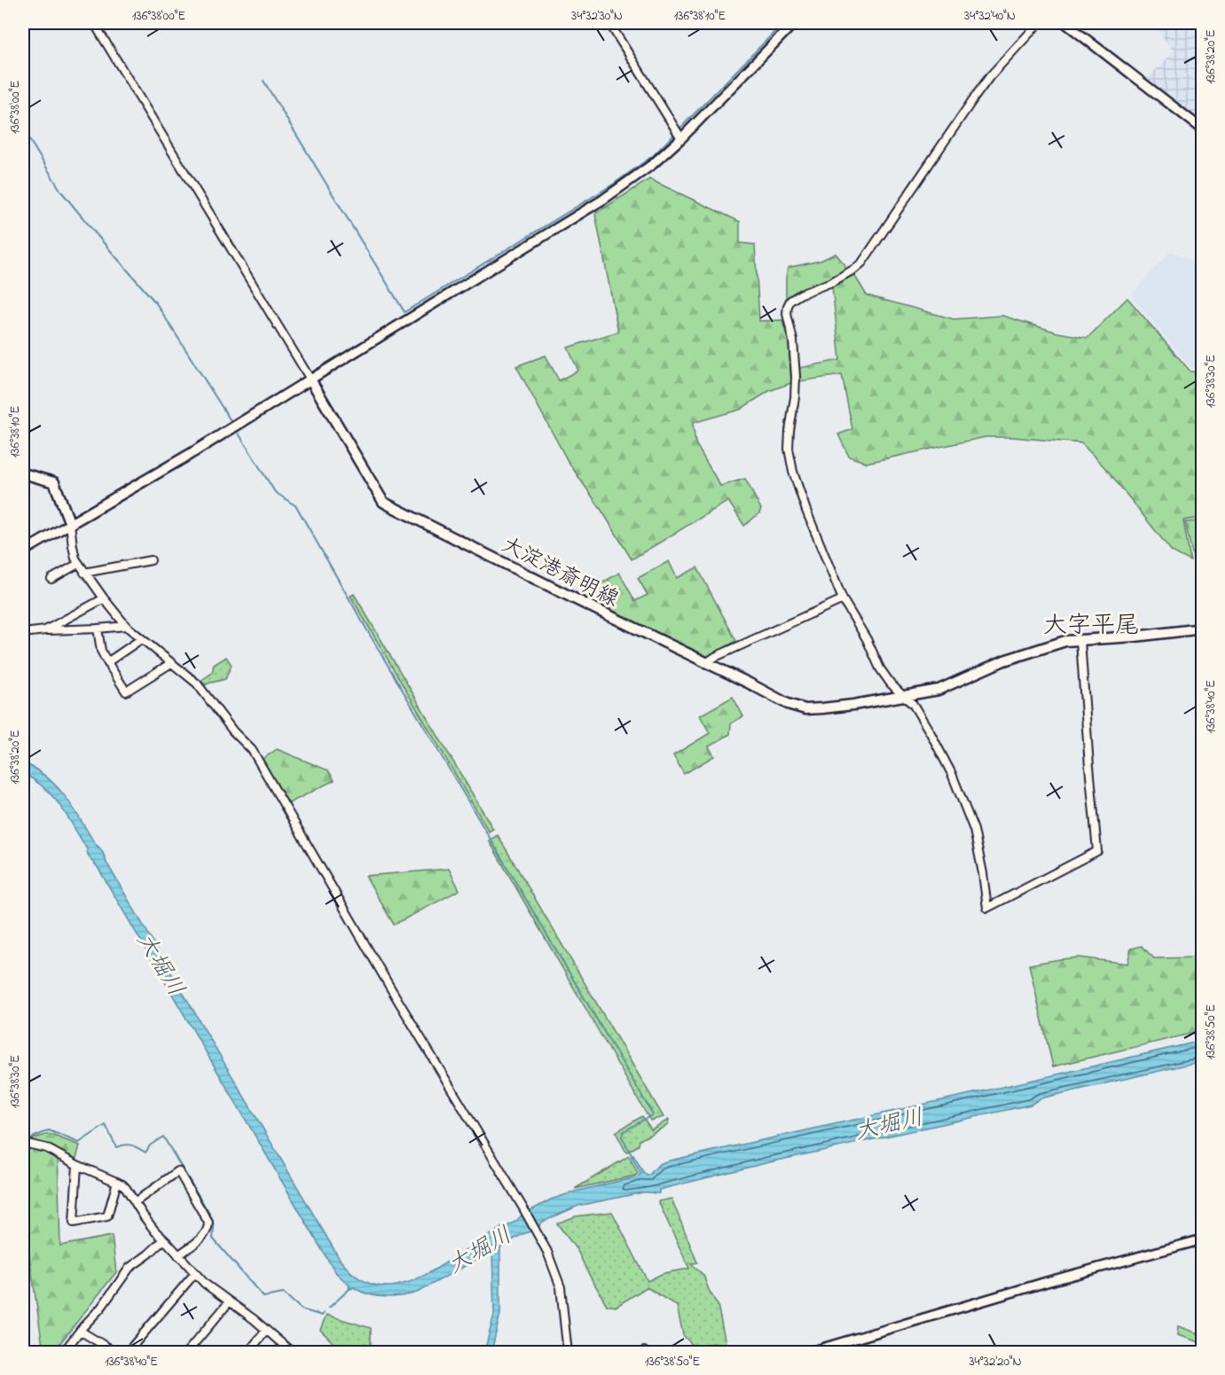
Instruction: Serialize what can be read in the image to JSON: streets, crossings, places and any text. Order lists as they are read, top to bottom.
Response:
{
  "streets": {
    "main road": ["大淀港斎明線"]
  },
  "districts": ["大字平尾"],
  "water": ["大堀川"],
  "coordinates": [
    "136°38'00\"E",
    "34°32'30\"N",
    "136°38'10\"E",
    "34°32'40\"N",
    "136°38'20\"E",
    "136°38'30\"E",
    "136°38'40\"E",
    "136°38'50\"E",
    "34°32'20\"N"
  ]
}
